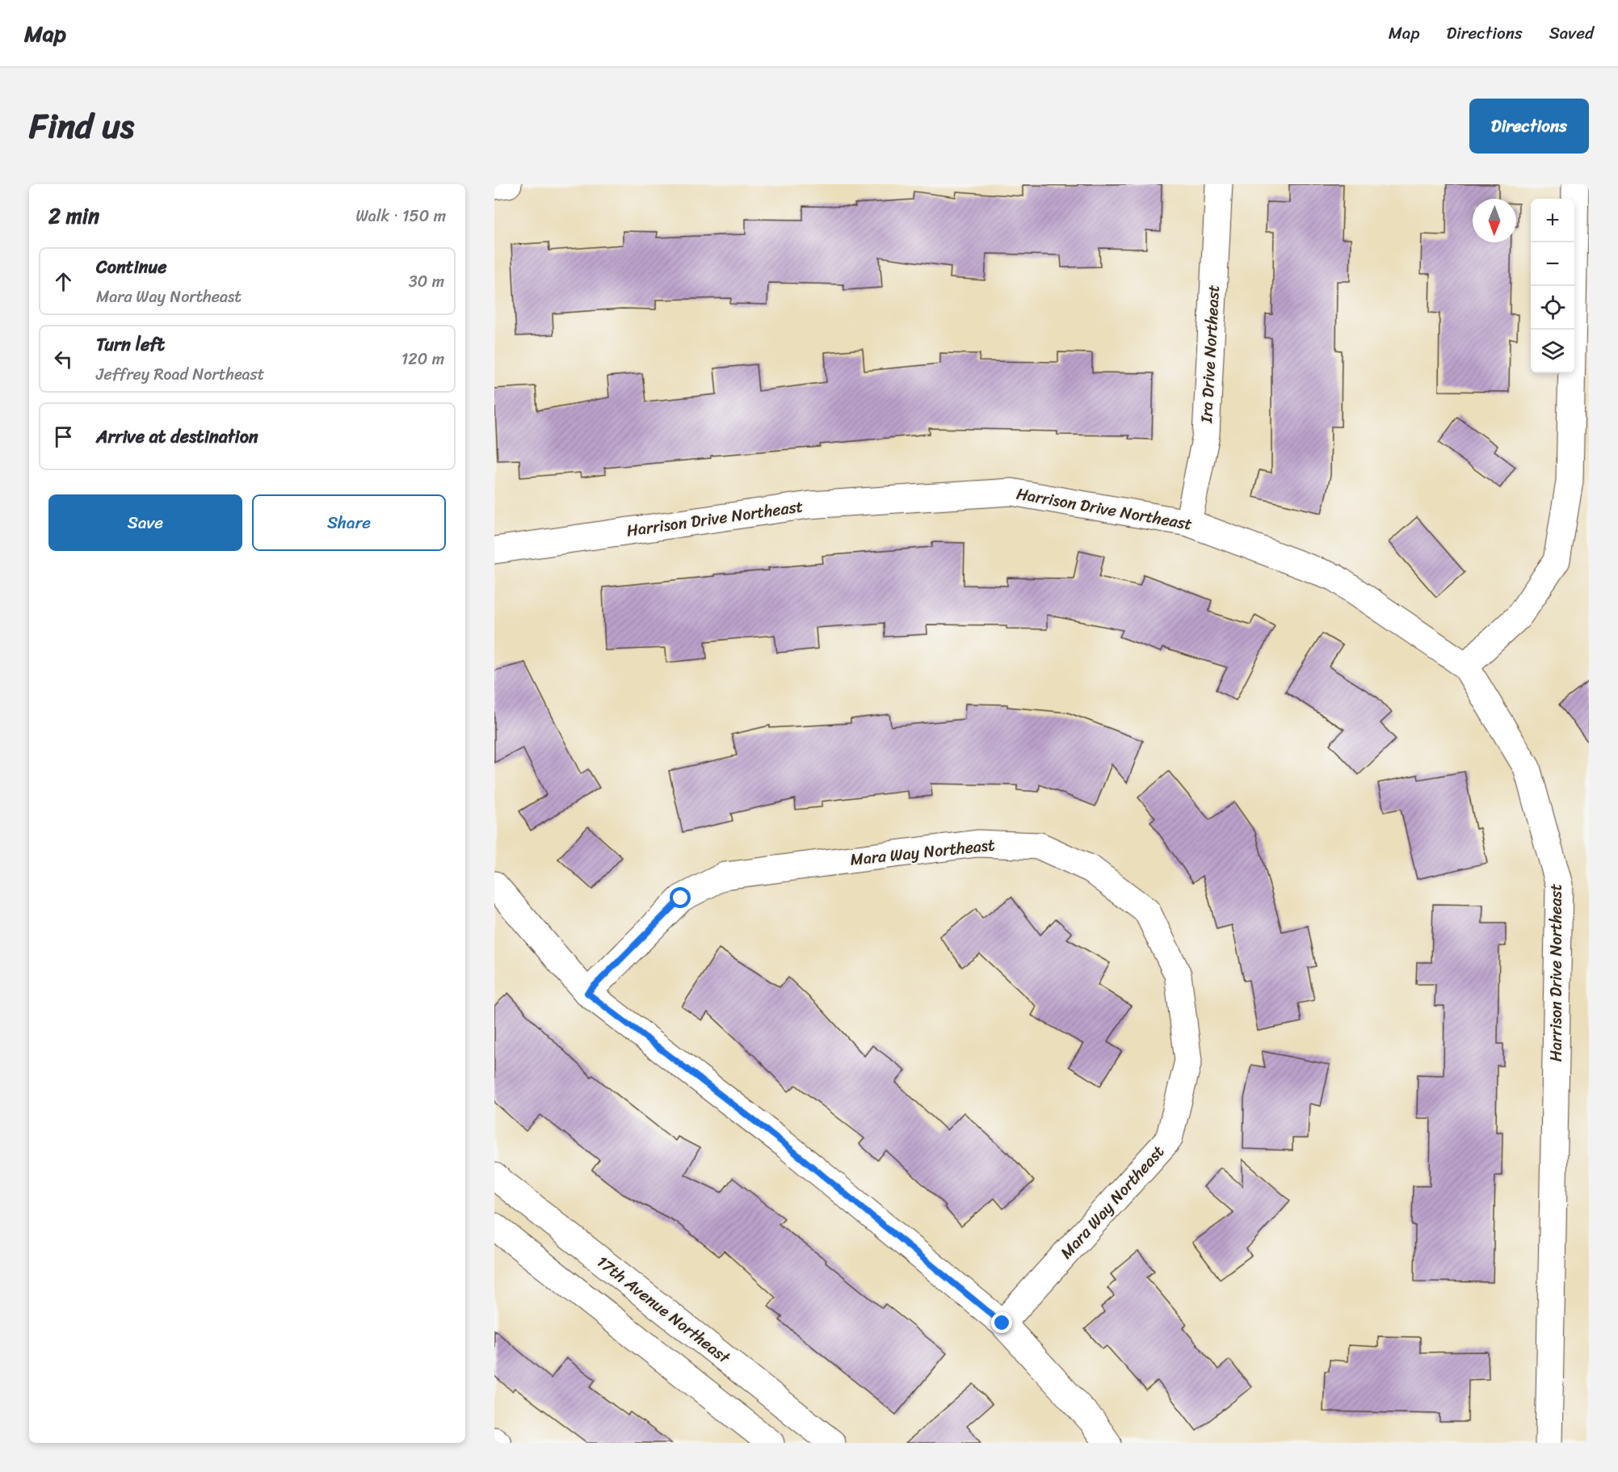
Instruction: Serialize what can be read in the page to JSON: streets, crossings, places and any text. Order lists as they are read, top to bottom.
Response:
{
  "streets": {
    "street": [
      "Ira Drive Northeast",
      "Harrison Drive Northeast",
      "Mara Way Northeast",
      "17th Avenue Northeast"
    ]
  },
  "crossings": [
    ["Ira Drive Northeast", "Harrison Drive Northeast"]
  ],
  "north": "bottom",
  "page": {
    "header": "Map",
    "nav": ["Map", "Directions", "Saved"],
    "title": "Find us",
    "buttons": [
      "Directions",
      ["Save", "Share"]
    ],
    "heading": ["2 min", "Walk · 150 m"],
    "map_buttons": ["+", "−"],
    "list": [
      ["Continue", "Mara Way Northeast", "30 m"],
      ["Turn left", "Jeffrey Road Northeast", "120 m"],
      "Arrive at destination"
    ]
  }
}
